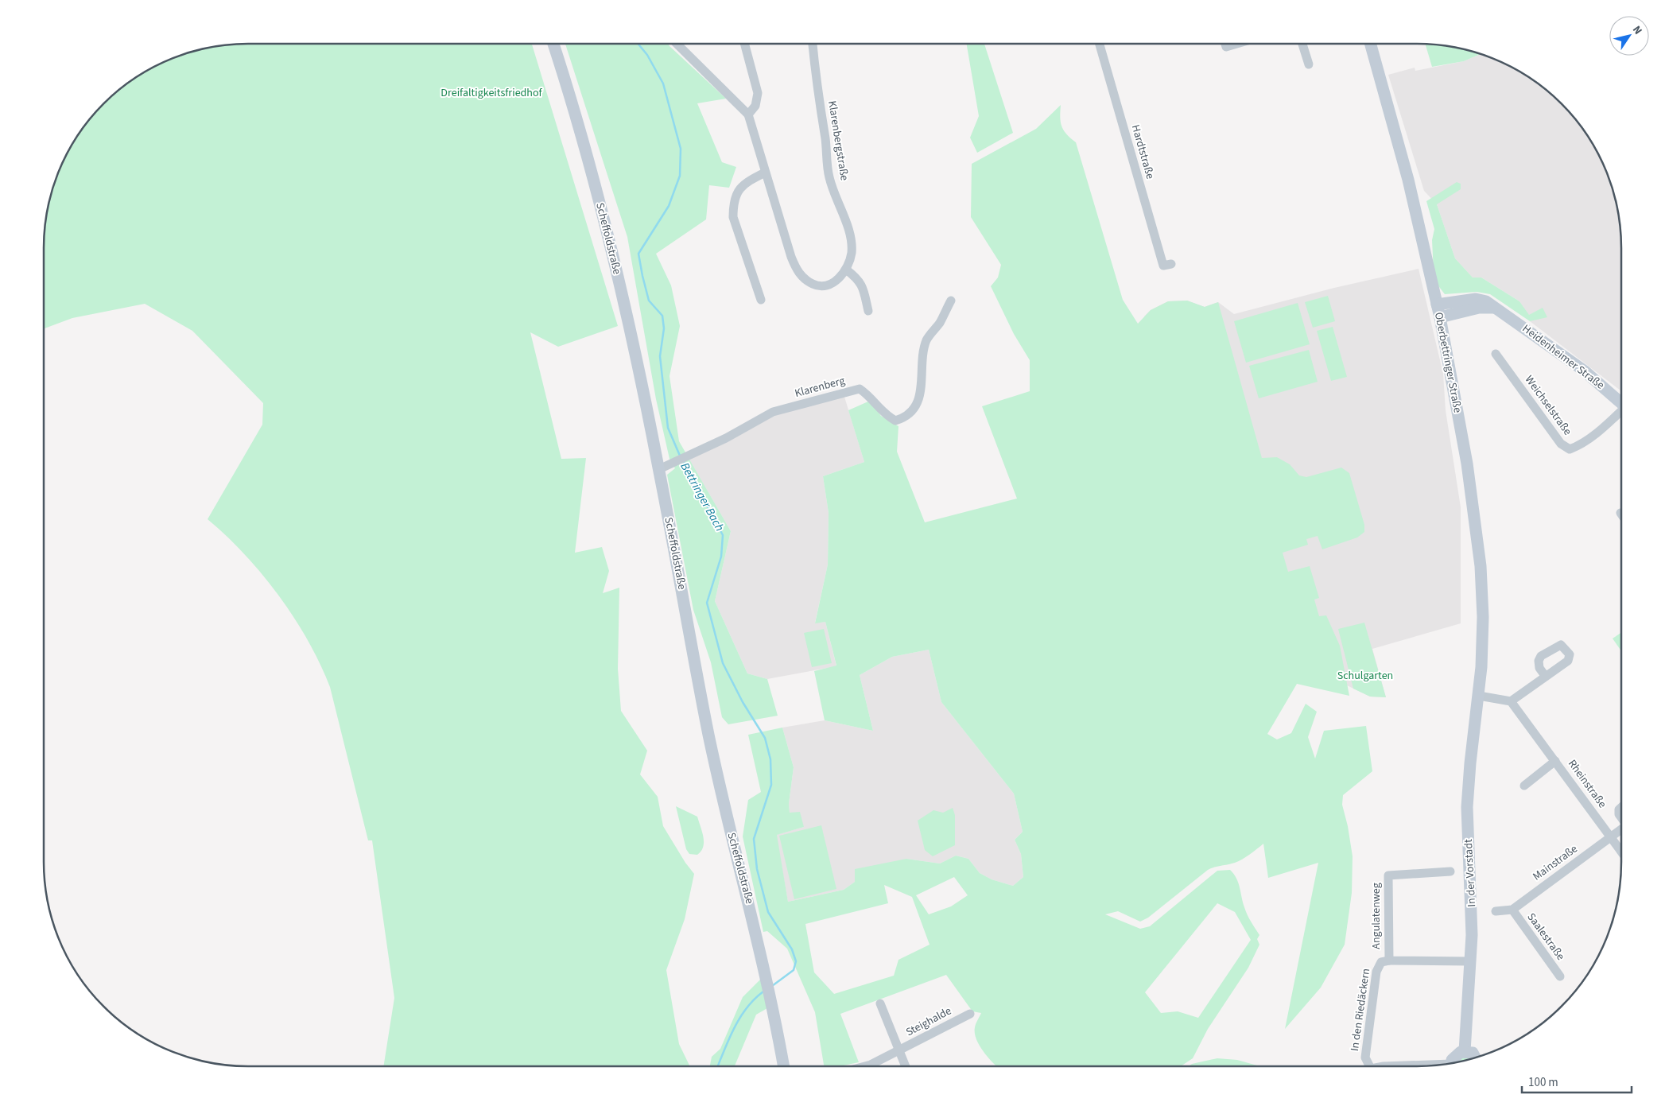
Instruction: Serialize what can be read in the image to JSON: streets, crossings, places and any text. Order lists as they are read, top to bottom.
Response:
{
  "streets": {
    "street": [
      "Klarenbergstraße",
      "Hardtstraße",
      "Scheffoldstraße",
      "Heidenheimer Straße",
      "Oberbettringer Straße",
      "Klarenberg",
      "Weichselstraße",
      "Rheinstraße",
      "Mainstraße",
      "In der Vorstadt",
      "Angulatenweg",
      "Saalestraße",
      "In den Riedäckern",
      "Steighalde"
    ]
  },
  "crossings": [
    ["Scheffoldstraße", "Klarenberg"],
    ["Heidenheimer Straße", "Oberbettringer Straße"],
    ["Oberbettringer Straße", "In der Vorstadt"],
    ["Rheinstraße", "Mainstraße"],
    ["Mainstraße", "Saalestraße"],
    ["In der Vorstadt", "Angulatenweg"],
    ["Angulatenweg", "In den Riedäckern"]
  ],
  "water": ["Bettringer Bach"],
  "parks": ["Dreifaltigkeitsfriedhof", "Schulgarten"],
  "scale_bar": "100 m",
  "north": "top right"
}
